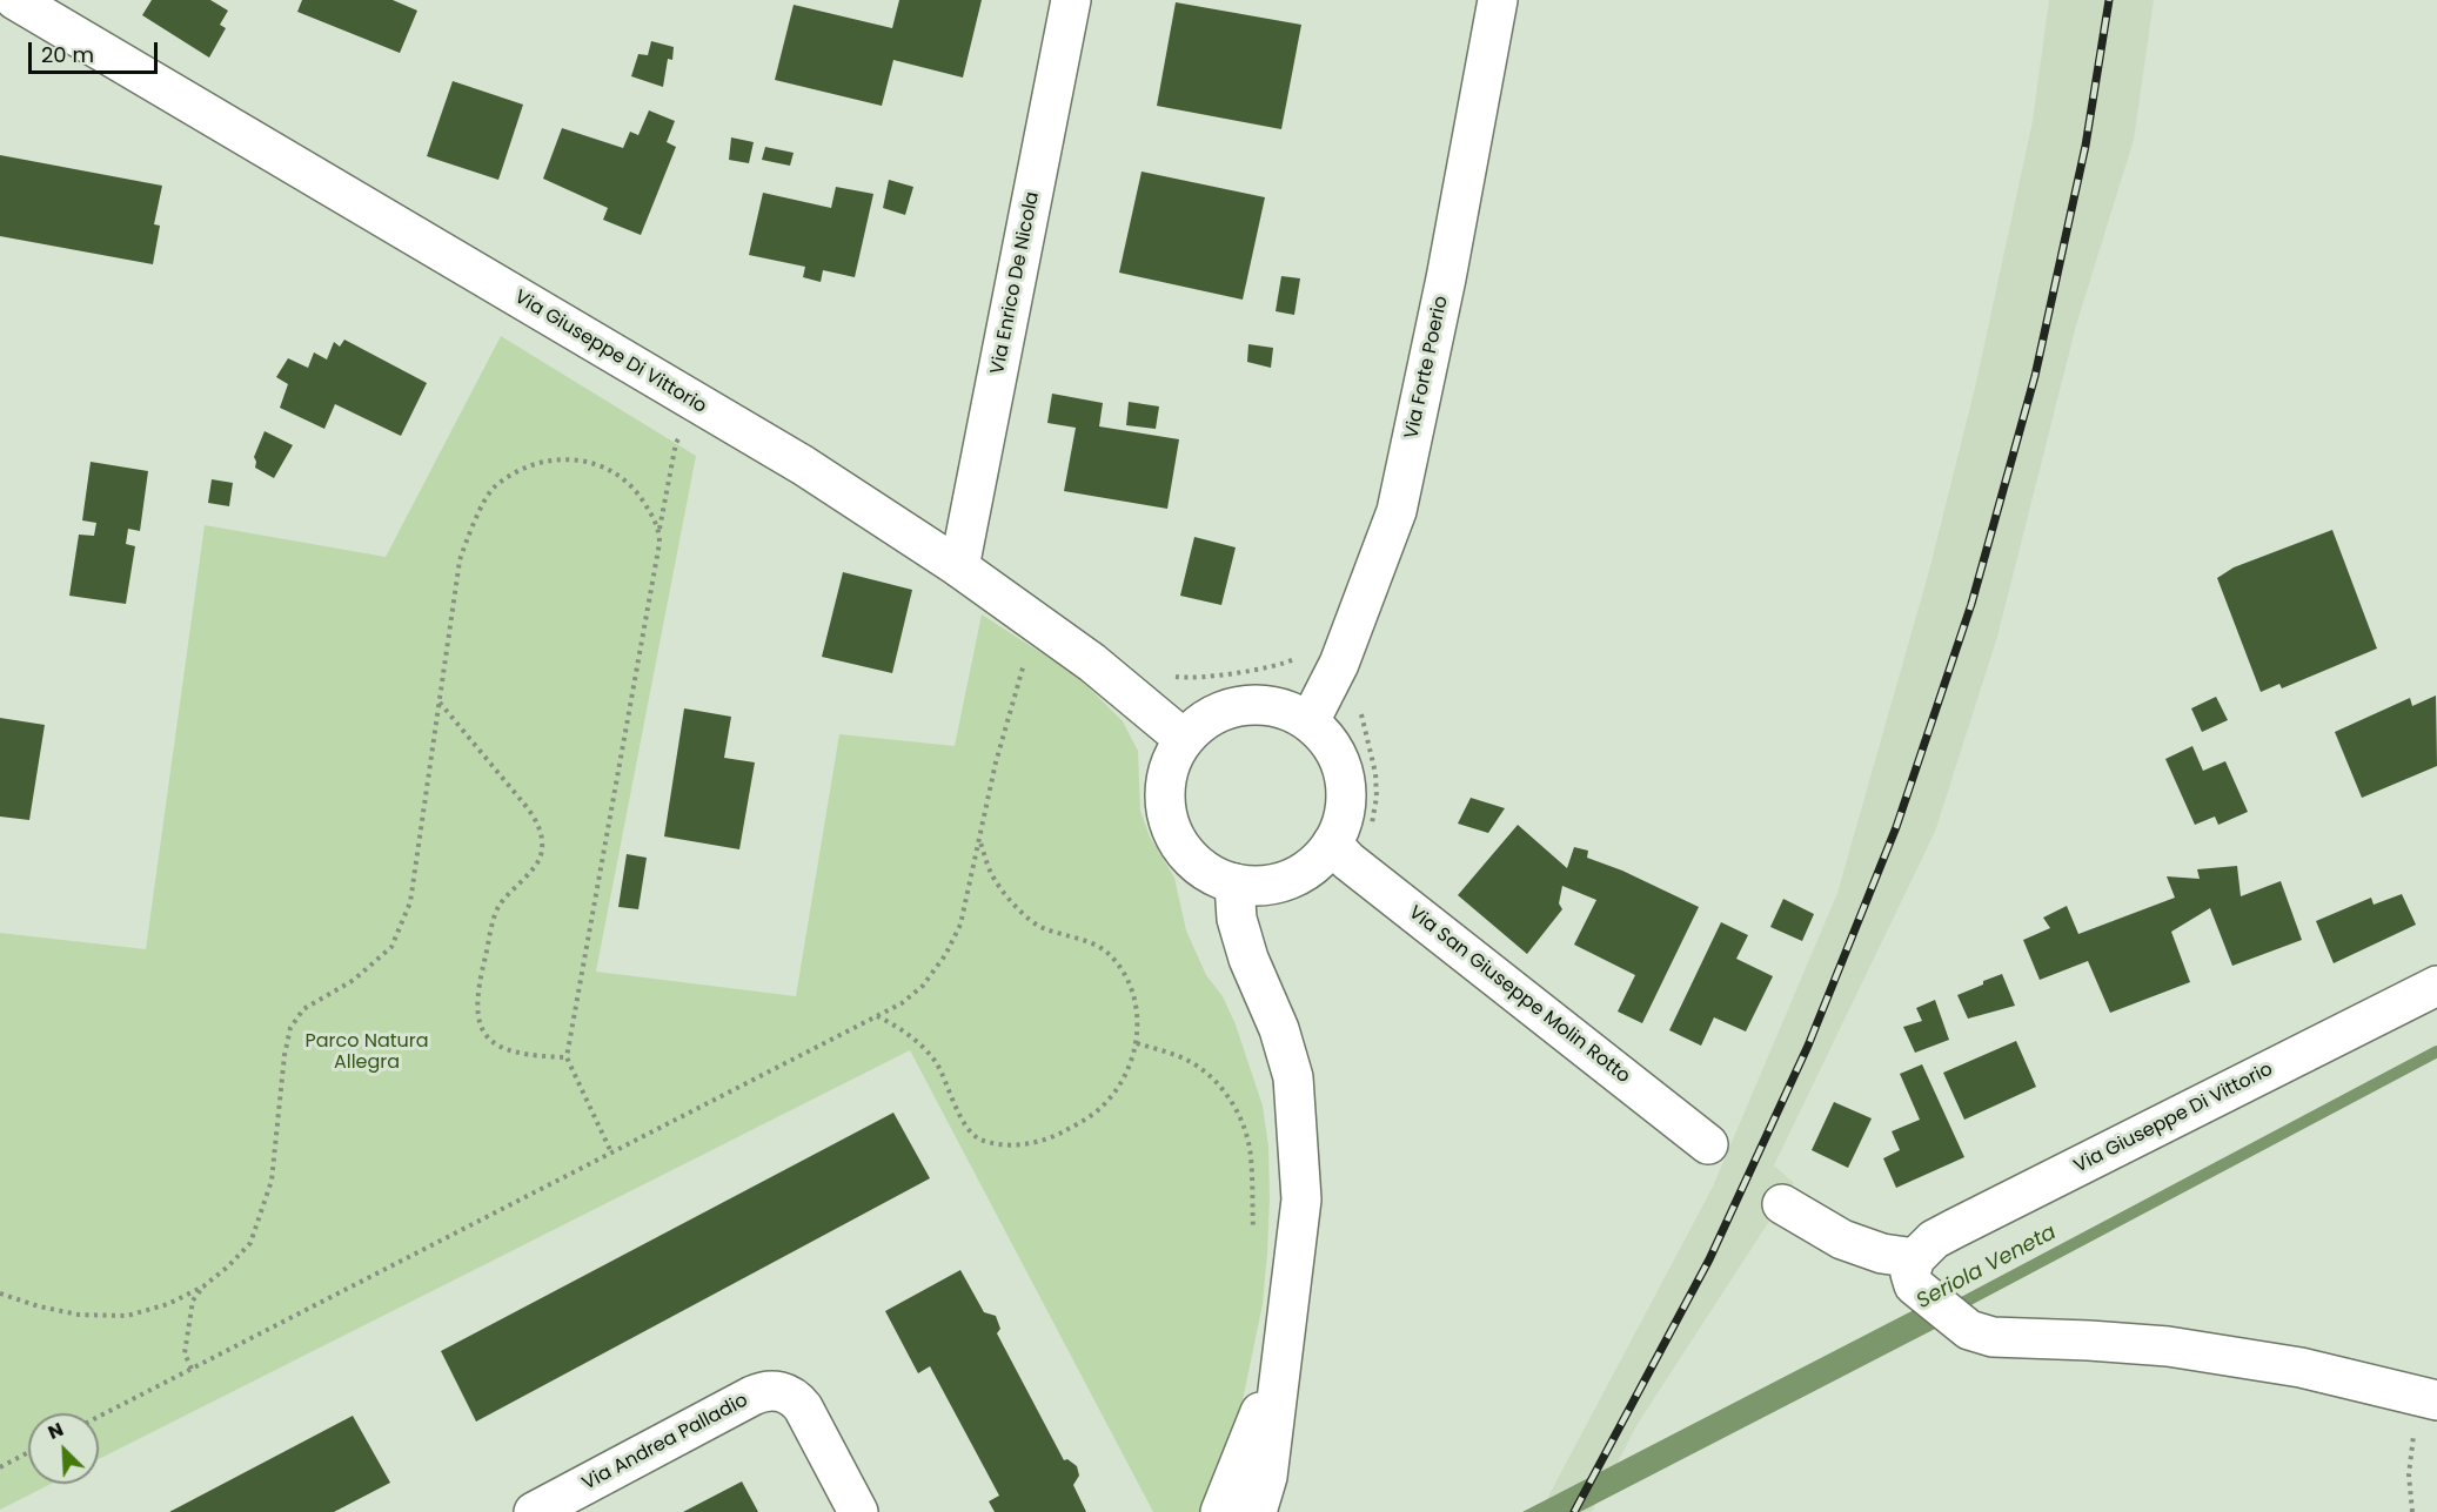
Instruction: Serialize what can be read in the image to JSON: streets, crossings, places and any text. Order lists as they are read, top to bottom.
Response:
{
  "streets": {
    "street": [
      "Via Enrico De Nicola",
      "Via Giuseppe Di Vittorio",
      "Via Forte Poerio",
      "Via San Giuseppe Molin Rotto",
      "Via Andrea Palladio"
    ]
  },
  "crossings": [
    ["Via Enrico De Nicola", "Via Giuseppe Di Vittorio"],
    ["Via Giuseppe Di Vittorio", "Via Forte Poerio"],
    ["Via Giuseppe Di Vittorio", "Via San Giuseppe Molin Rotto"],
    ["Via Forte Poerio", "Via San Giuseppe Molin Rotto"]
  ],
  "water": ["Seriola Veneta"],
  "parks": ["Parco Natura Allegra"],
  "scale_bar": "20 m",
  "north": "top left"
}
